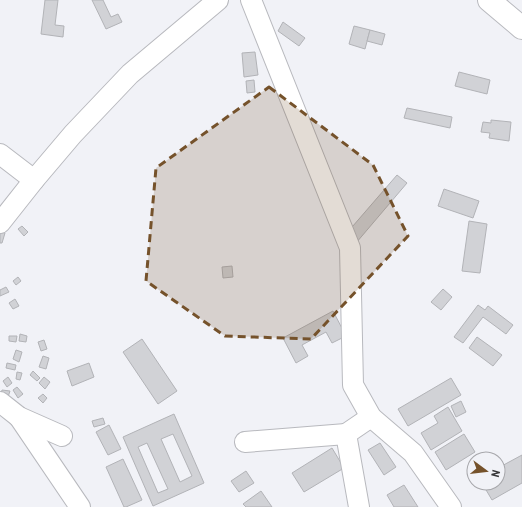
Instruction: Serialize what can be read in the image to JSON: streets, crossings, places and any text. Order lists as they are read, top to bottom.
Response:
{
  "north": "right"
}
